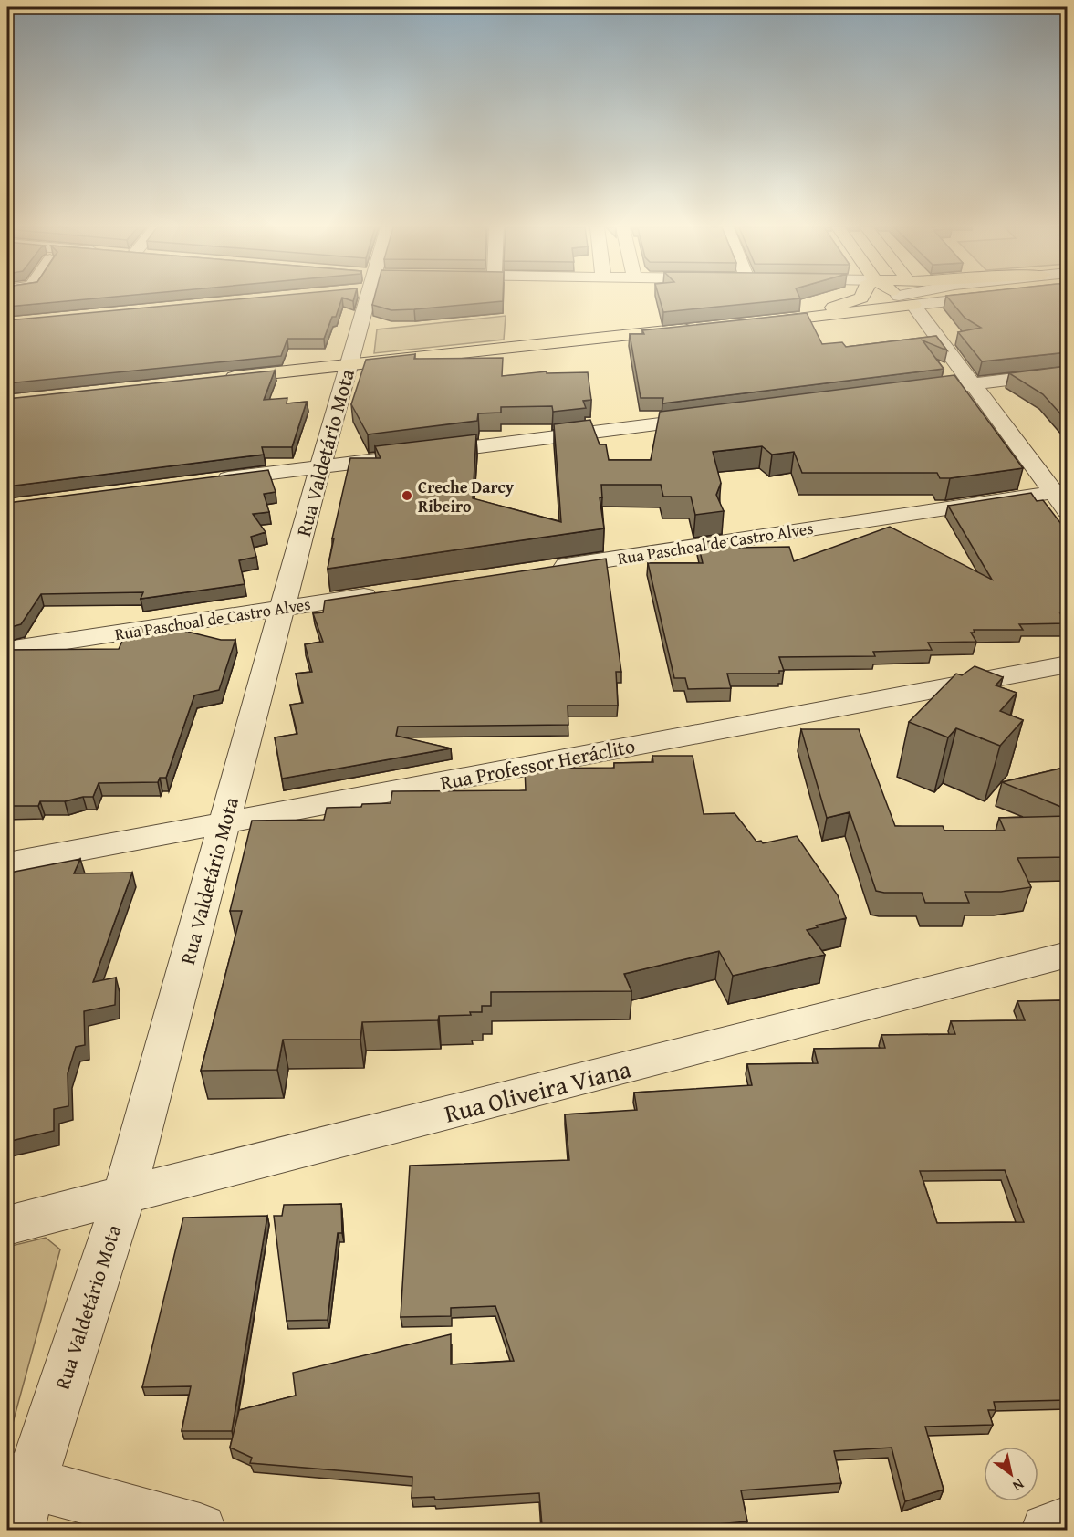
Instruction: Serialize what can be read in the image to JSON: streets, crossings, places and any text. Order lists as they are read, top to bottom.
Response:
{
  "streets": {
    "street": [
      "Rua Valdetário Mota",
      "Rua Paschoal de Castro Alves",
      "Rua Professor Heráclito",
      "Rua Oliveira Viana"
    ]
  },
  "crossings": [
    ["Rua Valdetário Mota", "Rua Paschoal de Castro Alves"],
    ["Rua Valdetário Mota", "Rua Professor Heráclito"],
    ["Rua Valdetário Mota", "Rua Oliveira Viana"]
  ],
  "places": ["Creche Darcy Ribeiro"],
  "north": "bottom right"
}
